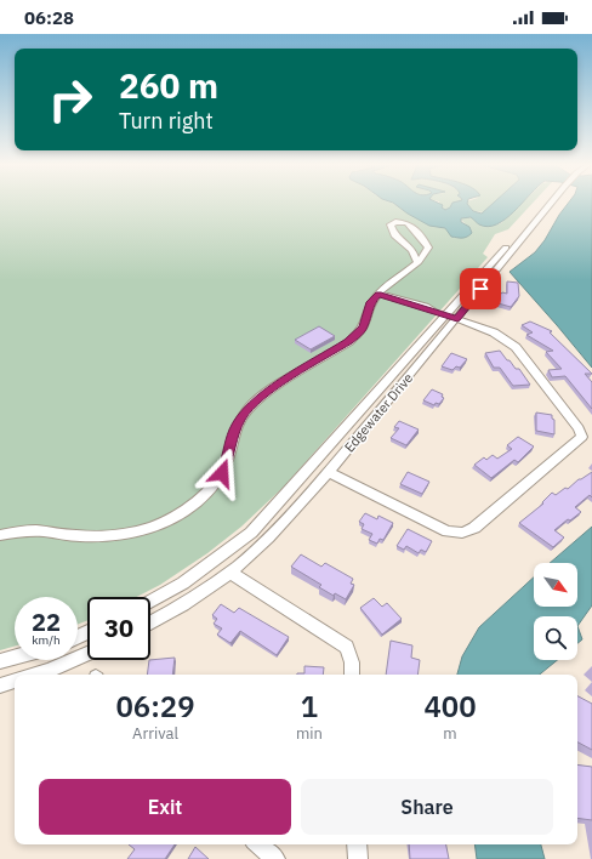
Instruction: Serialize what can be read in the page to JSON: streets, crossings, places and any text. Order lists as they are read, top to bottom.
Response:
{
  "streets": {
    "street": ["Edgewater Drive"]
  },
  "north": "bottom right",
  "page": {
    "status": "06:28",
    "turn": ["260 m", "Turn right"],
    "speed": "22 km/h",
    "limit": "30",
    "eta": [
      "06:29",
      "Arrival",
      "1",
      "min",
      "400",
      "m"
    ],
    "buttons": ["Exit", "Share"]
  }
}
